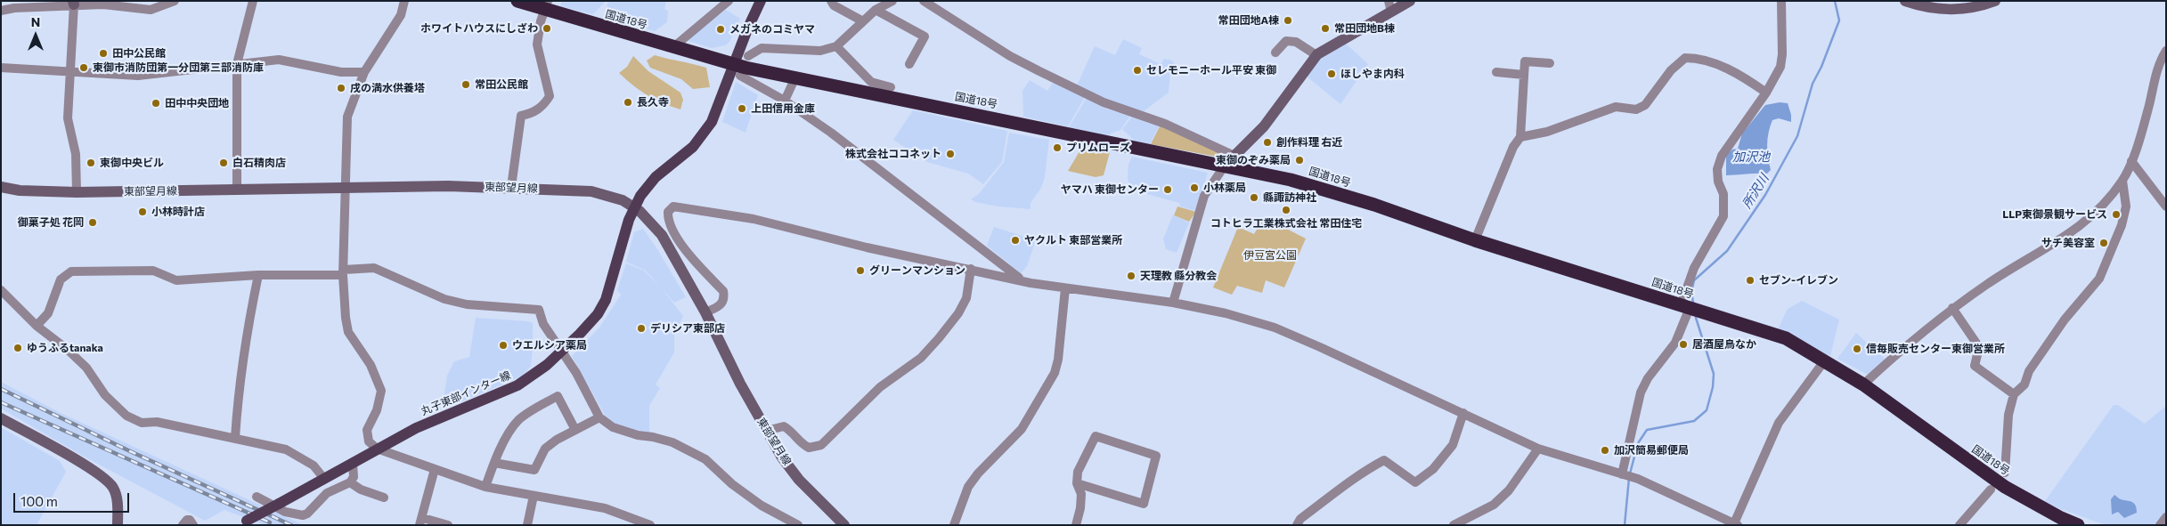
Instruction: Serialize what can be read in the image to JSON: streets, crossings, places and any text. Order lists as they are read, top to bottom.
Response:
{
  "streets": {
    "highway": ["国道18号"],
    "main road": ["東部望月線", "丸子東部インター線"]
  },
  "crossings": [
    ["国道18号", "丸子東部インター線"],
    ["東部望月線", "丸子東部インター線"]
  ],
  "water": ["加沢池", "所沢川"],
  "parks": ["伊豆宮公園"],
  "places": [
    "常田団地A棟",
    "ホワイトハウスにしざわ",
    "常田団地B棟",
    "メガネのコミヤマ",
    "田中公民館",
    "東御市消防団第一分団第三部消防庫",
    "セレモニーホール平安 東御",
    "ほしやま内科",
    "常田公民館",
    "戌の満水供養塔",
    "長久寺",
    "田中中央団地",
    "上田信用金庫",
    "創作料理 右近",
    "プリムローズ",
    "株式会社ココネット",
    "東御のぞみ薬局",
    "東御中央ビル",
    "白石精肉店",
    "小林薬局",
    "ヤマハ 東御センター",
    "縣諏訪神社",
    "コトヒラ工業株式会社 常田住宅",
    "小林時計店",
    "LLP東御景観サービス",
    "御菓子処 花岡",
    "ヤクルト 東部営業所",
    "サチ美容室",
    "グリーンマンション",
    "天理教 縣分教会",
    "セブン-イレブン",
    "デリシア東部店",
    "居酒屋鳥なか",
    "ウエルシア薬局",
    "ゆうふるtanaka",
    "信毎販売センター東御営業所",
    "加沢簡易郵便局"
  ],
  "scale_bar": "100 m",
  "north": "top"
}
